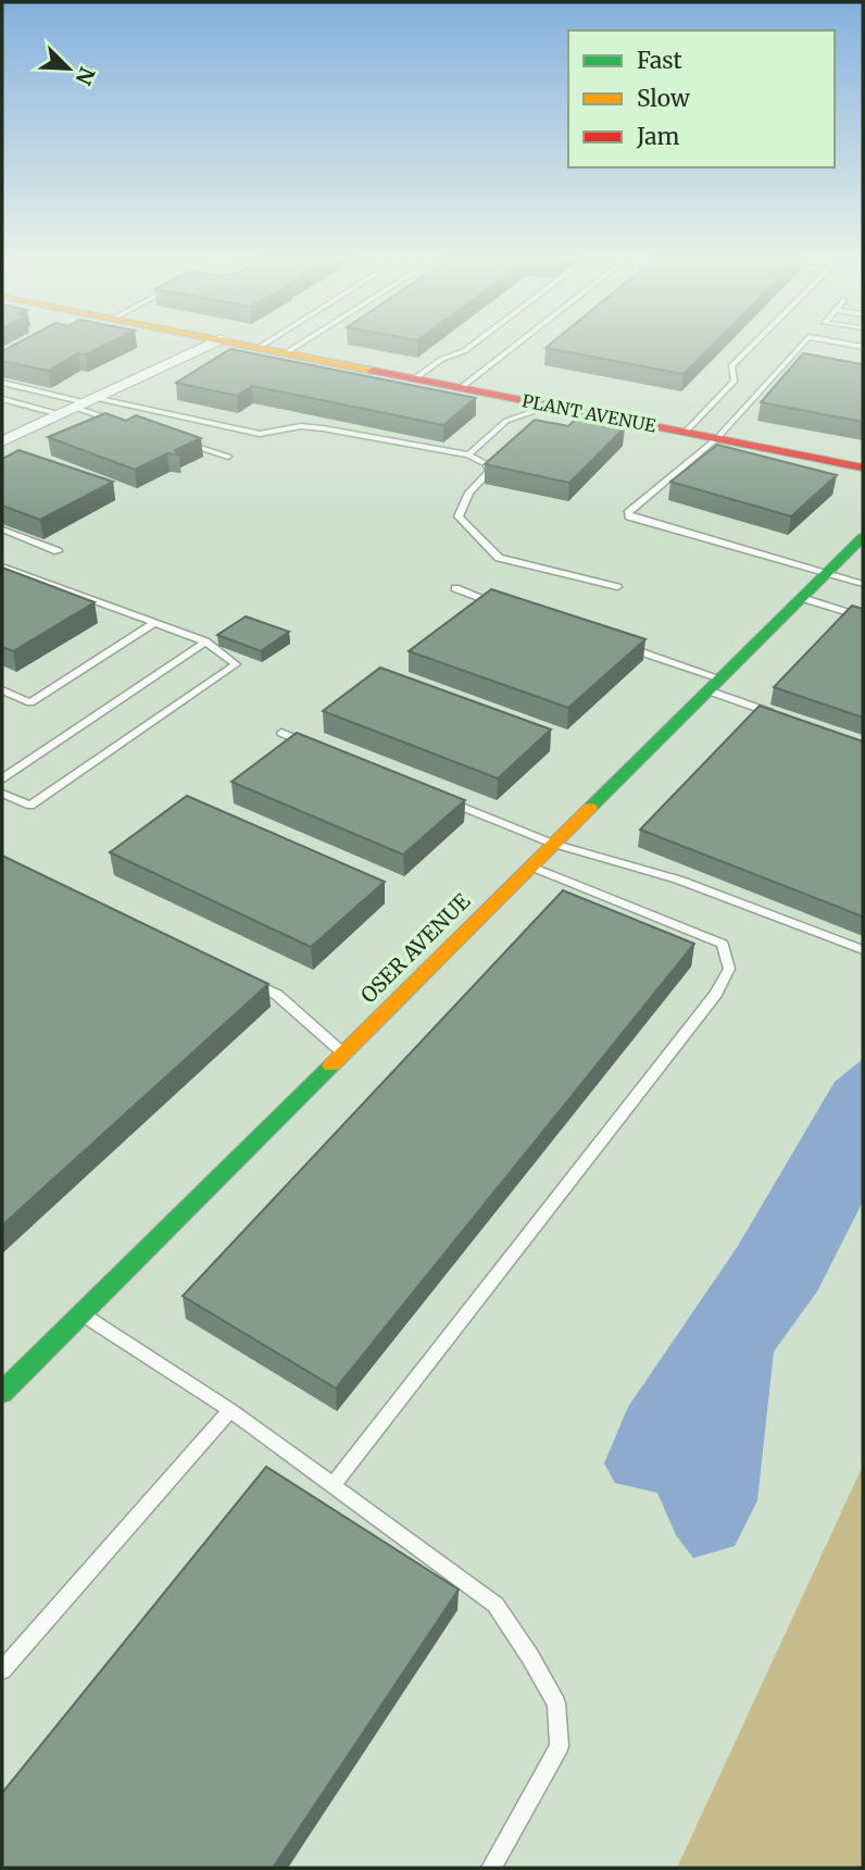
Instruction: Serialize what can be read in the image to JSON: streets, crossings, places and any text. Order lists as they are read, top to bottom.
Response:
{
  "streets": {
    "street": ["PLANT AVENUE", "OSER AVENUE"]
  },
  "legend": ["Fast", "Slow", "Jam"],
  "north": "bottom right"
}
